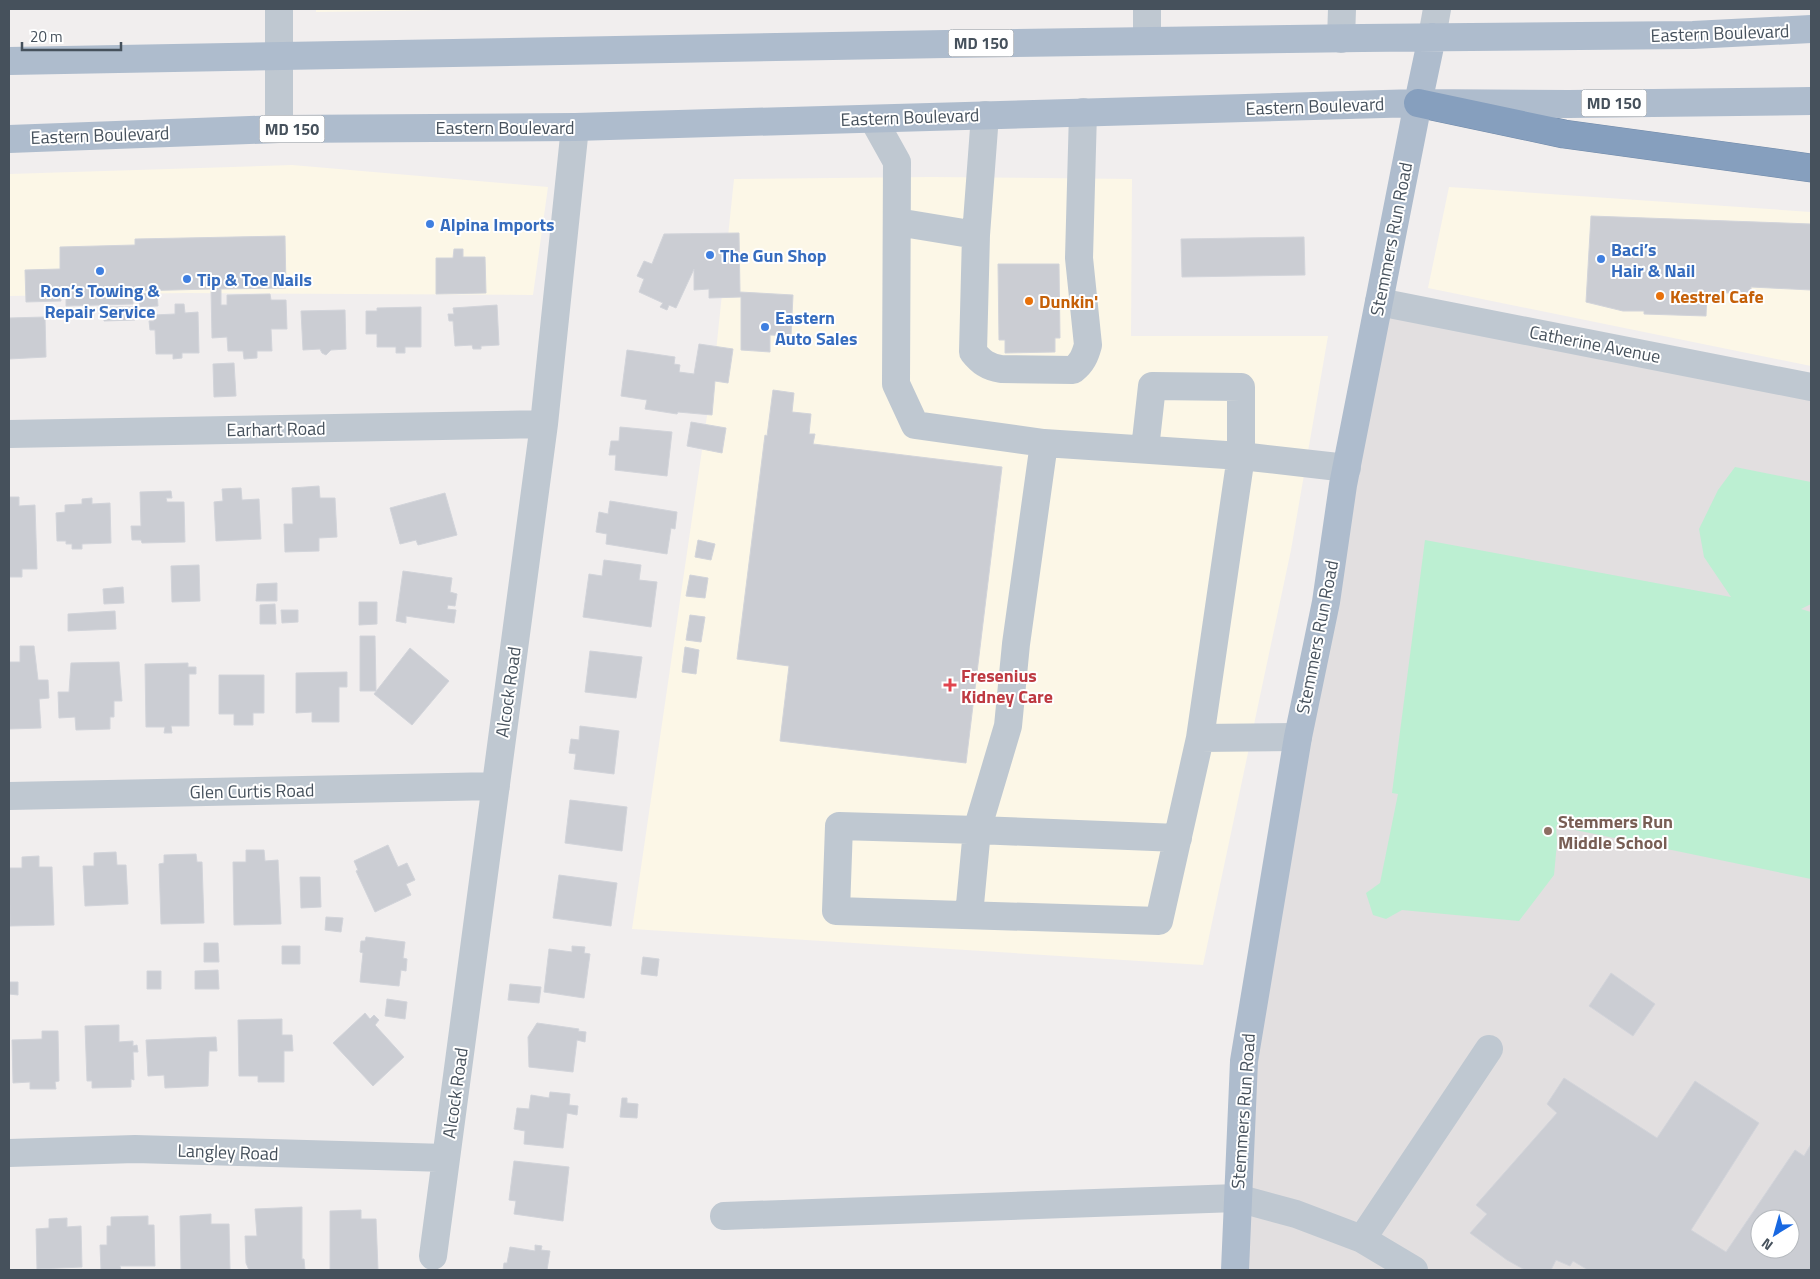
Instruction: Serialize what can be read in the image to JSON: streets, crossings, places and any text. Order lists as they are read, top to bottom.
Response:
{
  "streets": {
    "main road": ["Eastern Boulevard", "MD 150", "Stemmers Run Road"],
    "street": [
      "Catherine Avenue",
      "Earhart Road",
      "Alcock Road",
      "Glen Curtis Road",
      "Langley Road"
    ]
  },
  "crossings": [
    ["Eastern Boulevard", "Stemmers Run Road"],
    ["Eastern Boulevard", "Alcock Road"],
    ["Stemmers Run Road", "Catherine Avenue"],
    ["Earhart Road", "Alcock Road"],
    ["Alcock Road", "Glen Curtis Road"],
    ["Alcock Road", "Langley Road"]
  ],
  "places": {
    "other": [
      "Alpina Imports",
      "The Gun Shop",
      "Baci’s Hair & Nail",
      "Ron’s Towing & Repair Service",
      "Tip & Toe Nails",
      "Kestrel Cafe",
      "Dunkin'",
      "Eastern Auto Sales",
      "Stemmers Run Middle School"
    ],
    "health": ["Fresenius Kidney Care"]
  },
  "scale_bar": "20 m",
  "north": "bottom left"
}
